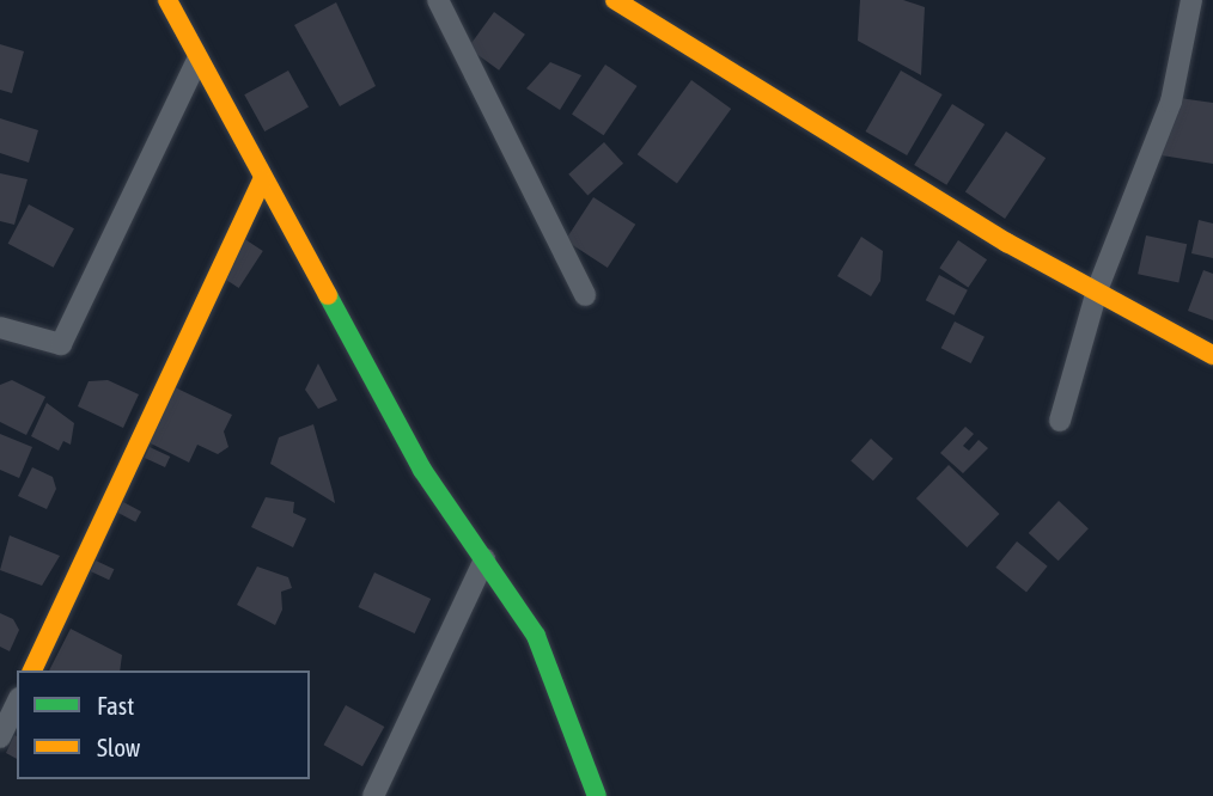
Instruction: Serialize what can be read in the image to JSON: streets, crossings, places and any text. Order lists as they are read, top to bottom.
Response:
{
  "legend": ["Fast", "Slow"]
}
